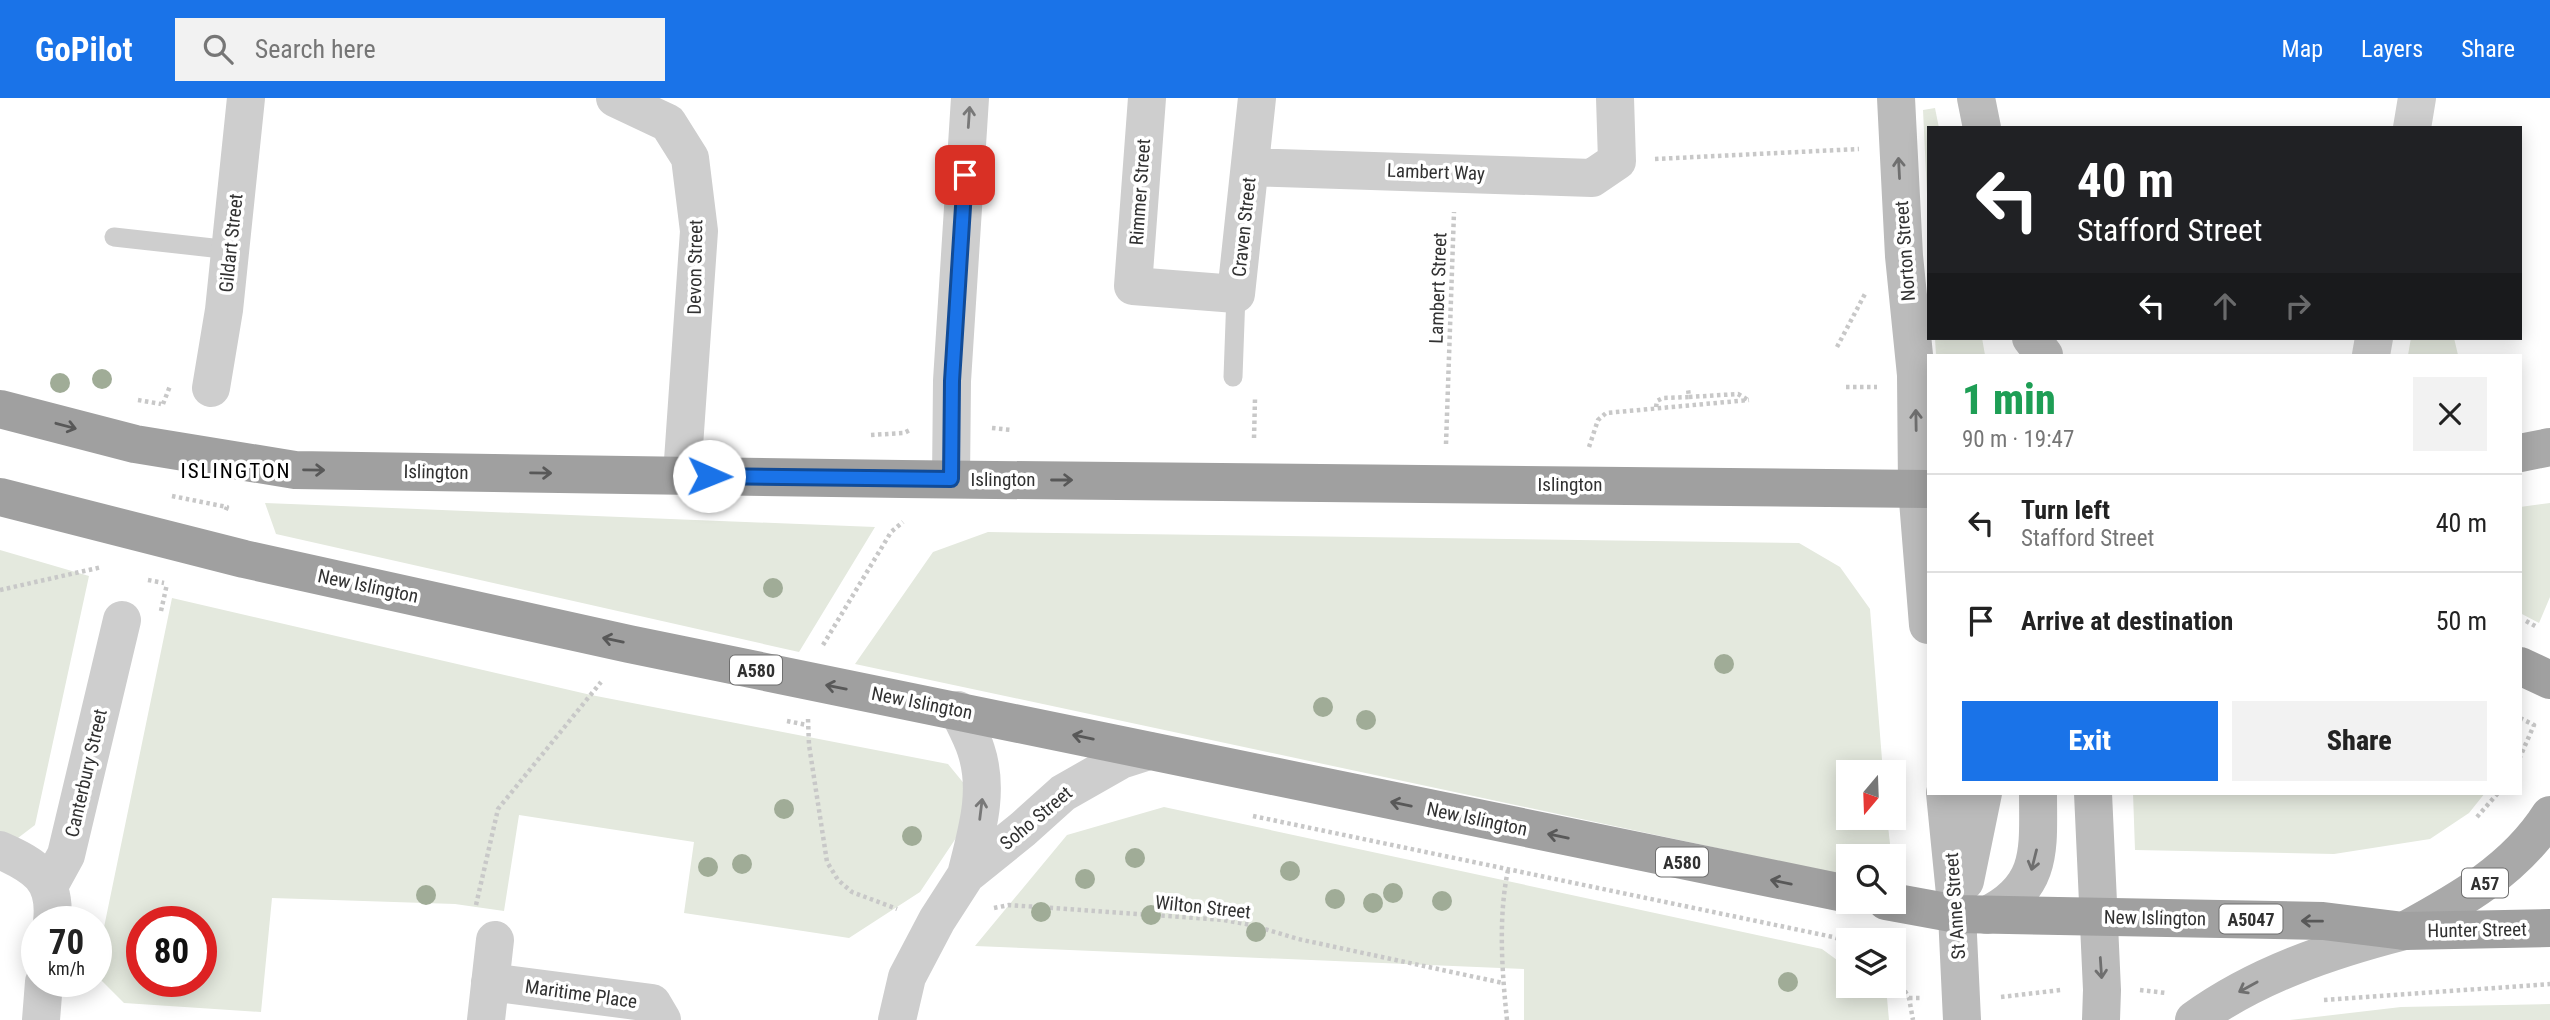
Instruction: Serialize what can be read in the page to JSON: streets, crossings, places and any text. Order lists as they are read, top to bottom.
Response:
{
  "streets": {
    "highway": [
      "Islington",
      "New Islington",
      "A580",
      "A5047",
      "Hunter Street"
    ],
    "main road": ["Norton Street", "A57", "St Anne Street"],
    "street": [
      "Lambert Way",
      "Rimmer Street",
      "Craven Street",
      "Gildart Street",
      "Devon Street",
      "Canterbury Street",
      "Soho Street",
      "Maritime Place"
    ],
    "path": ["Lambert Street", "Wilton Street"]
  },
  "crossings": [
    ["Lambert Way", "Craven Street"],
    ["Lambert Way", "Lambert Street"],
    ["Rimmer Street", "Craven Street"],
    ["Norton Street", "Islington"],
    ["Devon Street", "Islington"],
    ["New Islington", "Soho Street"],
    ["New Islington", "A57"],
    ["New Islington", "St Anne Street"],
    ["New Islington", "Hunter Street"],
    ["A57", "Hunter Street"]
  ],
  "one_way": ["Norton Street", "Islington", "New Islington"],
  "districts": ["ISLINGTON"],
  "north": "bottom",
  "page": {
    "header": "GoPilot",
    "search": "Search here",
    "nav": ["Map", "Layers", "Share"],
    "turn": ["40 m", "Stafford Street"],
    "heading": ["1 min", "90 m · 19:47"],
    "list": [
      {
        "name": "Turn left",
        "note": "Stafford Street",
        "value": "40 m"
      },
      {
        "name": "Arrive at destination",
        "value": "50 m"
      }
    ],
    "buttons": ["Exit", "Share"],
    "speed": "70 km/h",
    "limit": "80"
  }
}
